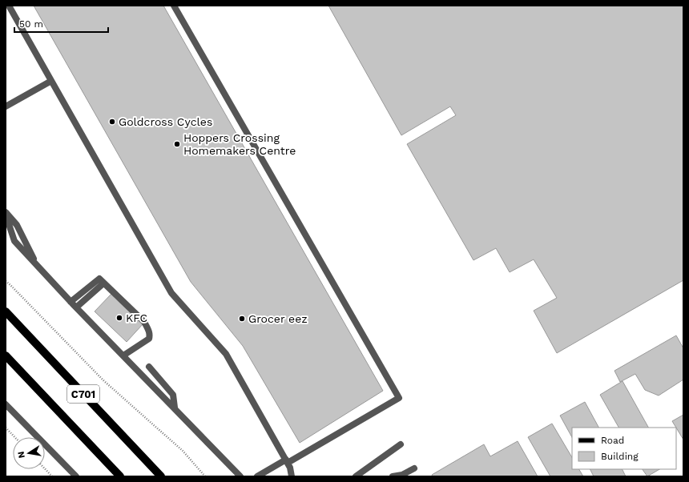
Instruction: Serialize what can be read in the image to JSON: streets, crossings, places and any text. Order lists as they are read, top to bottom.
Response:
{
  "streets": {
    "main road": ["C701"]
  },
  "places": [
    "Goldcross Cycles",
    "Hoppers Crossing Homemakers Centre",
    "KFC",
    "Grocer eez"
  ],
  "legend": ["Road", "Building"],
  "scale_bar": "50 m",
  "north": "left"
}
